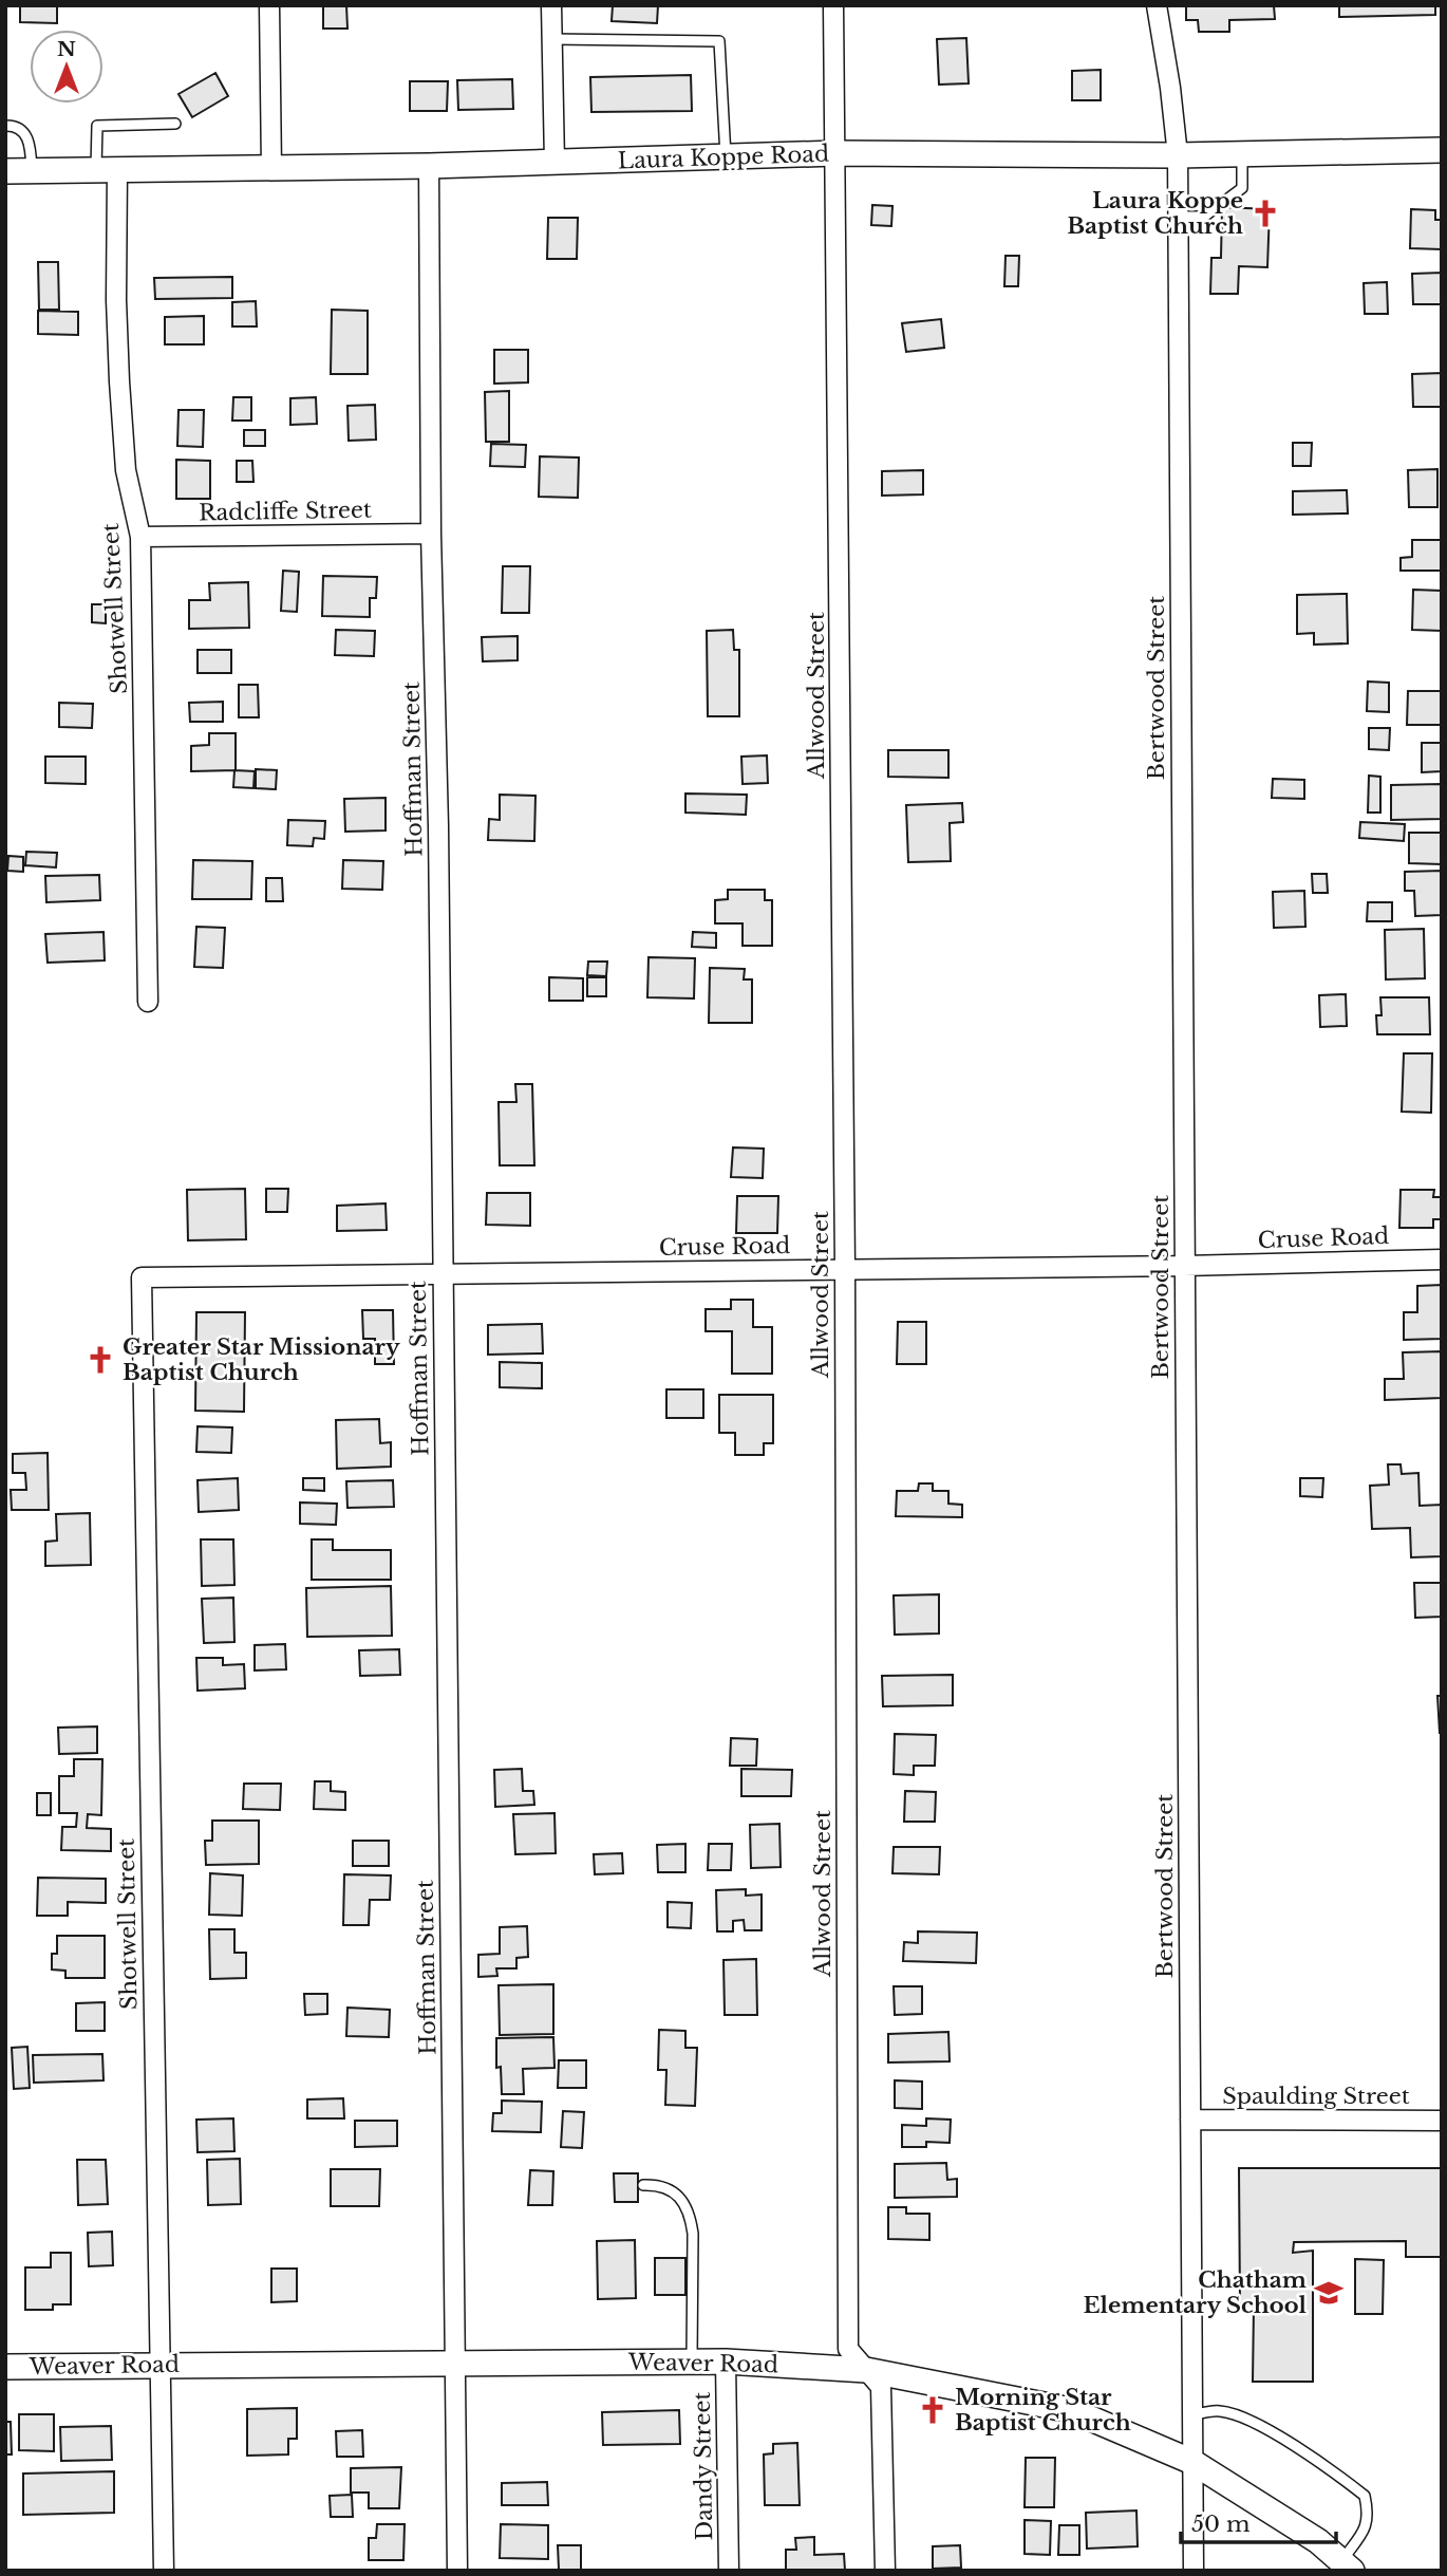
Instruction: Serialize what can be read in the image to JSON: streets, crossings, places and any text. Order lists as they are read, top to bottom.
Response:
{
  "streets": {
    "street": [
      "Laura Koppe Road",
      "Radcliffe Street",
      "Shotwell Street",
      "Bertwood Street",
      "Allwood Street",
      "Hoffman Street",
      "Cruse Road",
      "Spaulding Street",
      "Weaver Road",
      "Dandy Street"
    ]
  },
  "crossings": [
    ["Laura Koppe Road", "Shotwell Street"],
    ["Laura Koppe Road", "Bertwood Street"],
    ["Laura Koppe Road", "Allwood Street"],
    ["Laura Koppe Road", "Hoffman Street"],
    ["Radcliffe Street", "Shotwell Street"],
    ["Radcliffe Street", "Hoffman Street"],
    ["Shotwell Street", "Cruse Road"],
    ["Shotwell Street", "Weaver Road"],
    ["Bertwood Street", "Cruse Road"],
    ["Bertwood Street", "Spaulding Street"],
    ["Bertwood Street", "Weaver Road"],
    ["Allwood Street", "Cruse Road"],
    ["Allwood Street", "Weaver Road"],
    ["Hoffman Street", "Cruse Road"],
    ["Hoffman Street", "Weaver Road"],
    ["Weaver Road", "Dandy Street"]
  ],
  "places": {
    "church": ["Laura Koppe Baptist Church", "Greater Star Missionary Baptist Church", "Morning Star Baptist Church"],
    "school or university": ["Chatham Elementary School"]
  },
  "scale_bar": "50 m",
  "north": "top"
}
